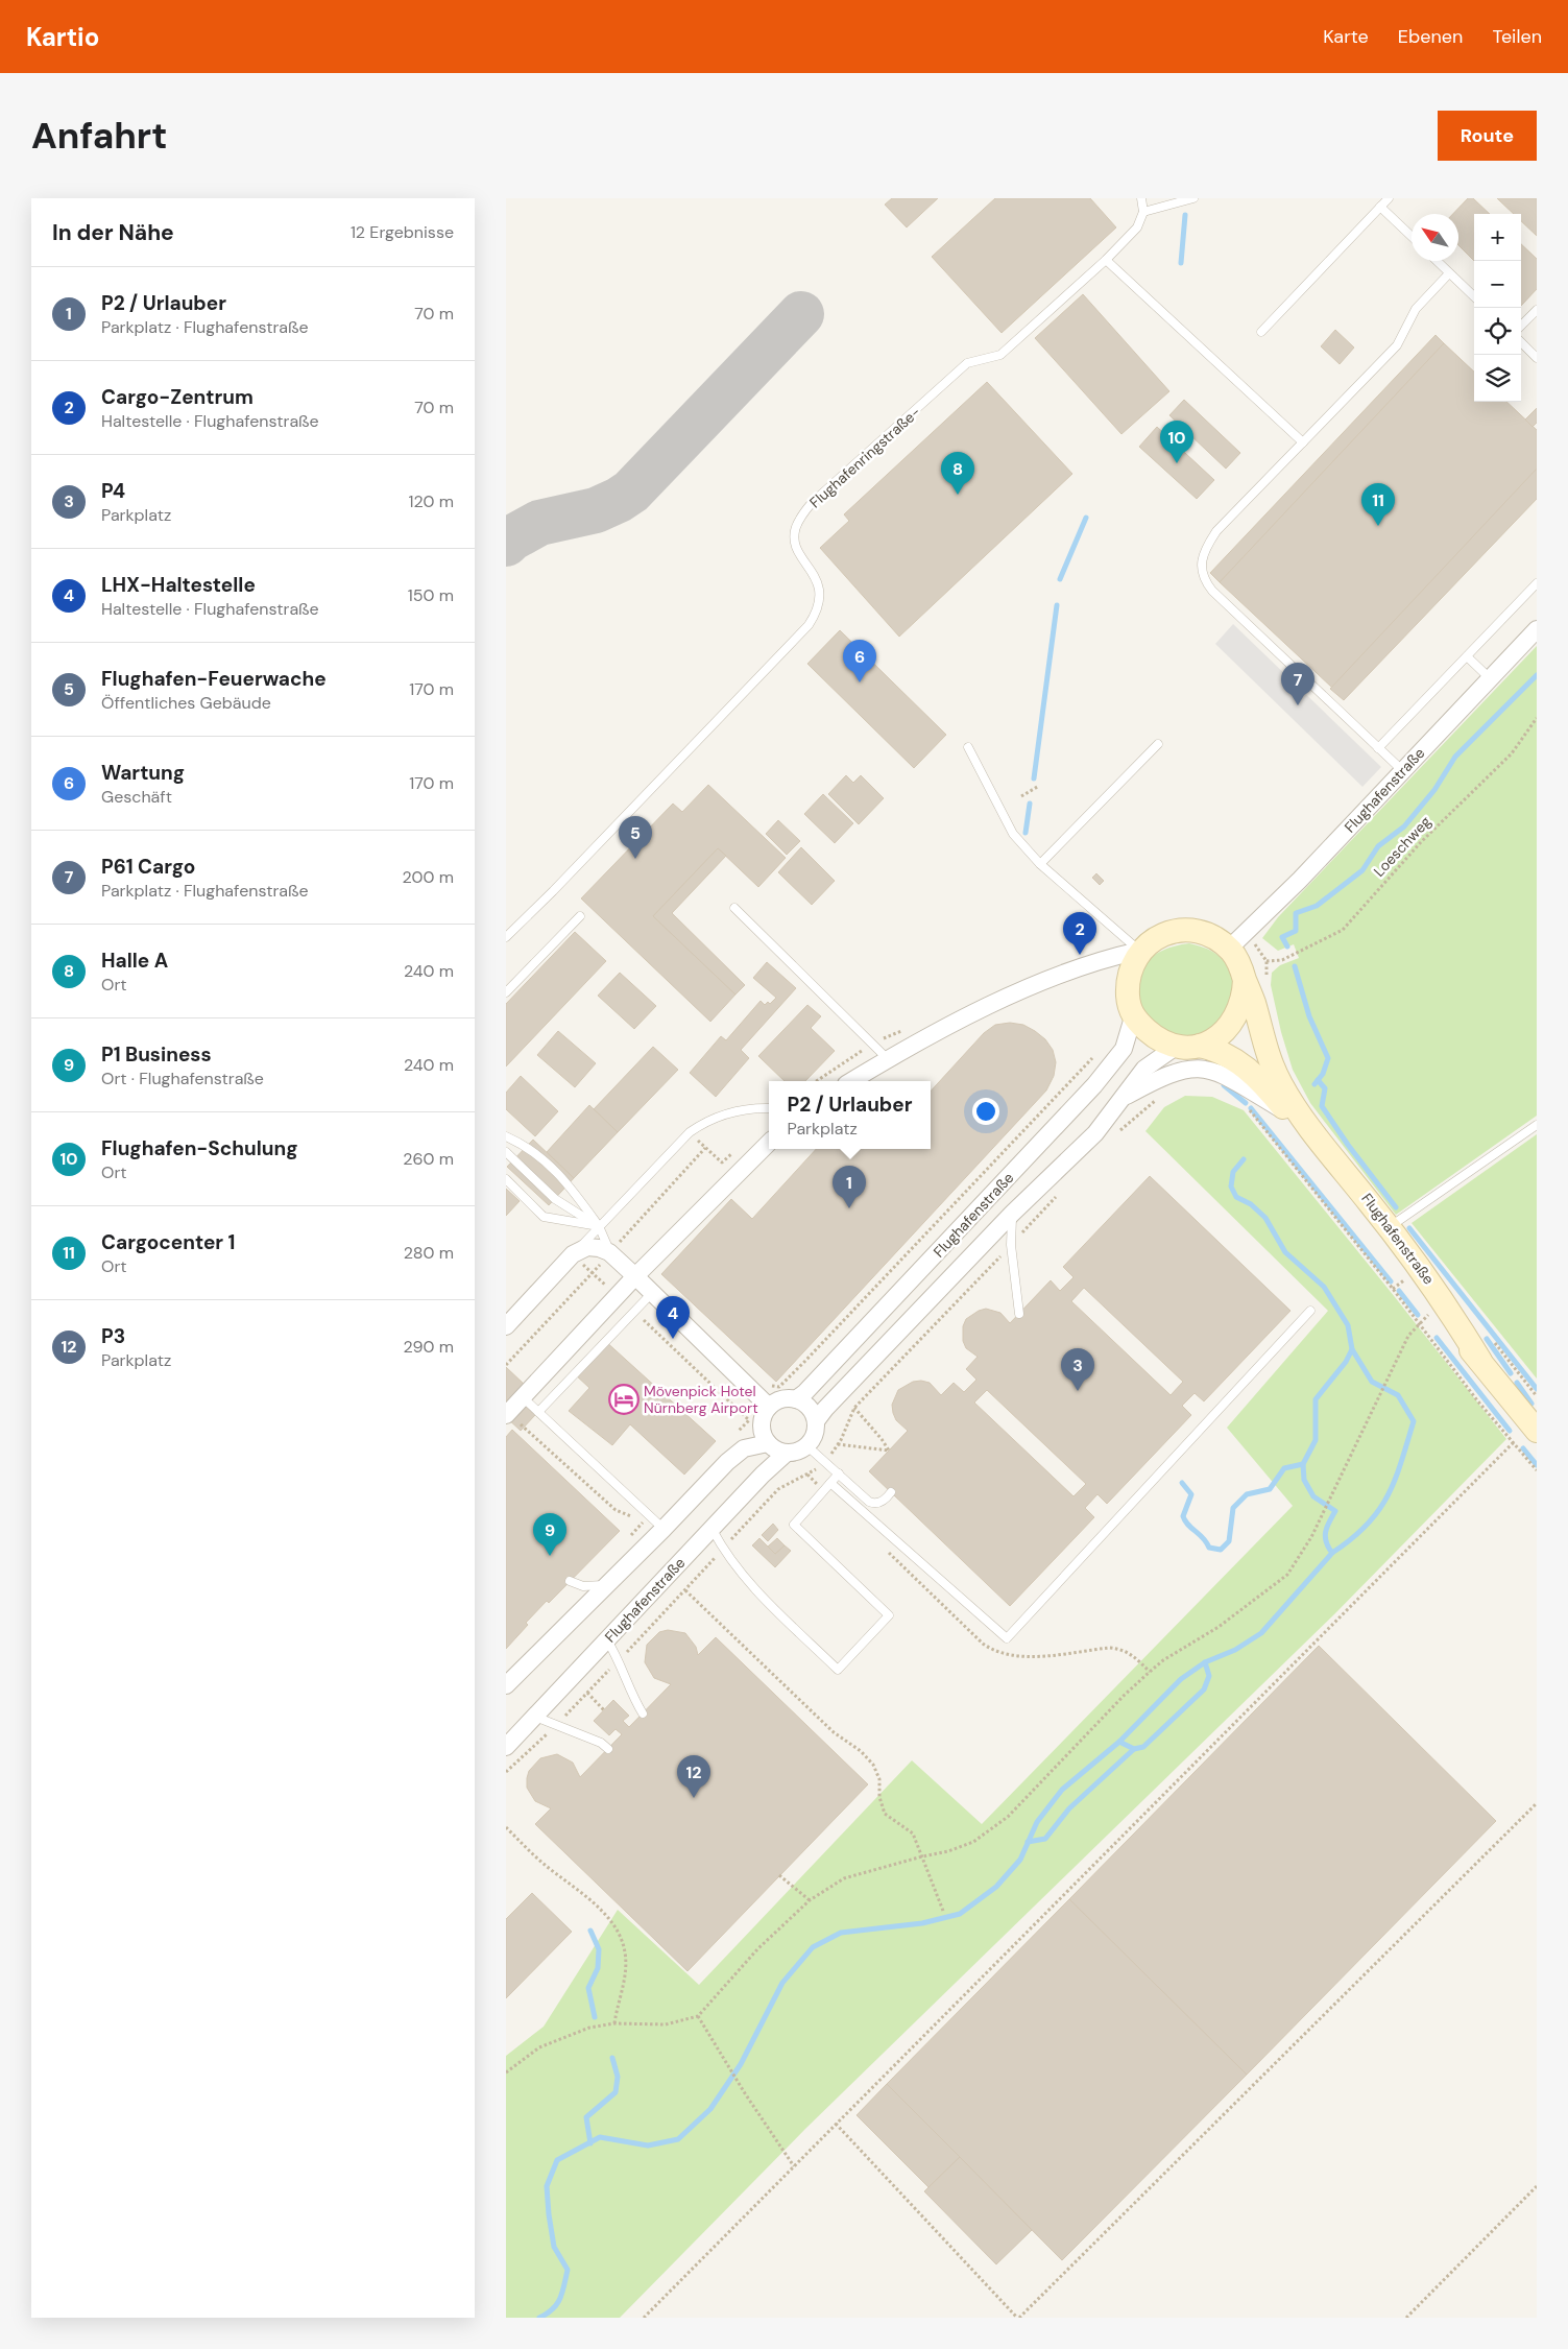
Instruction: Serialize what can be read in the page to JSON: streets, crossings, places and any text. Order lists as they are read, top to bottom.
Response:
{
  "streets": {
    "main road": ["Flughafenstraße"],
    "lane": ["Flughafenringstraße-"],
    "path": ["Loeschweg"]
  },
  "places": {
    "hotel": ["Mövenpick Hotel Nürnberg Airport"]
  },
  "north": "top left",
  "page": {
    "header": "Kartio",
    "nav": ["Karte", "Ebenen", "Teilen"],
    "buttons": "Route",
    "title": "Anfahrt",
    "heading": ["In der Nähe", "12 Ergebnisse"],
    "map_buttons": ["+", "−"],
    "list": [
      {
        "mark": "1",
        "name": "P2 / Urlauber",
        "note": "Parkplatz · Flughafenstraße",
        "value": "70 m"
      },
      {
        "mark": "2",
        "name": "Cargo-Zentrum",
        "note": "Haltestelle · Flughafenstraße",
        "value": "70 m"
      },
      {
        "mark": "3",
        "name": "P4",
        "note": "Parkplatz",
        "value": "120 m"
      },
      {
        "mark": "4",
        "name": "LHX-Haltestelle",
        "note": "Haltestelle · Flughafenstraße",
        "value": "150 m"
      },
      {
        "mark": "5",
        "name": "Flughafen-Feuerwache",
        "note": "Öffentliches Gebäude",
        "value": "170 m"
      },
      {
        "mark": "6",
        "name": "Wartung",
        "note": "Geschäft",
        "value": "170 m"
      },
      {
        "mark": "7",
        "name": "P61 Cargo",
        "note": "Parkplatz · Flughafenstraße",
        "value": "200 m"
      },
      {
        "mark": "8",
        "name": "Halle A",
        "note": "Ort",
        "value": "240 m"
      },
      {
        "mark": "9",
        "name": "P1 Business",
        "note": "Ort · Flughafenstraße",
        "value": "240 m"
      },
      {
        "mark": "10",
        "name": "Flughafen-Schulung",
        "note": "Ort",
        "value": "260 m"
      },
      {
        "mark": "11",
        "name": "Cargocenter 1",
        "note": "Ort",
        "value": "280 m"
      },
      {
        "mark": "12",
        "name": "P3",
        "note": "Parkplatz",
        "value": "290 m"
      }
    ],
    "pins": [
      "10",
      "8",
      "11",
      "6",
      "7",
      "5",
      "2",
      "1",
      "4",
      "3",
      "9",
      "12"
    ],
    "popup": ["P2 / Urlauber", "Parkplatz"]
  }
}
